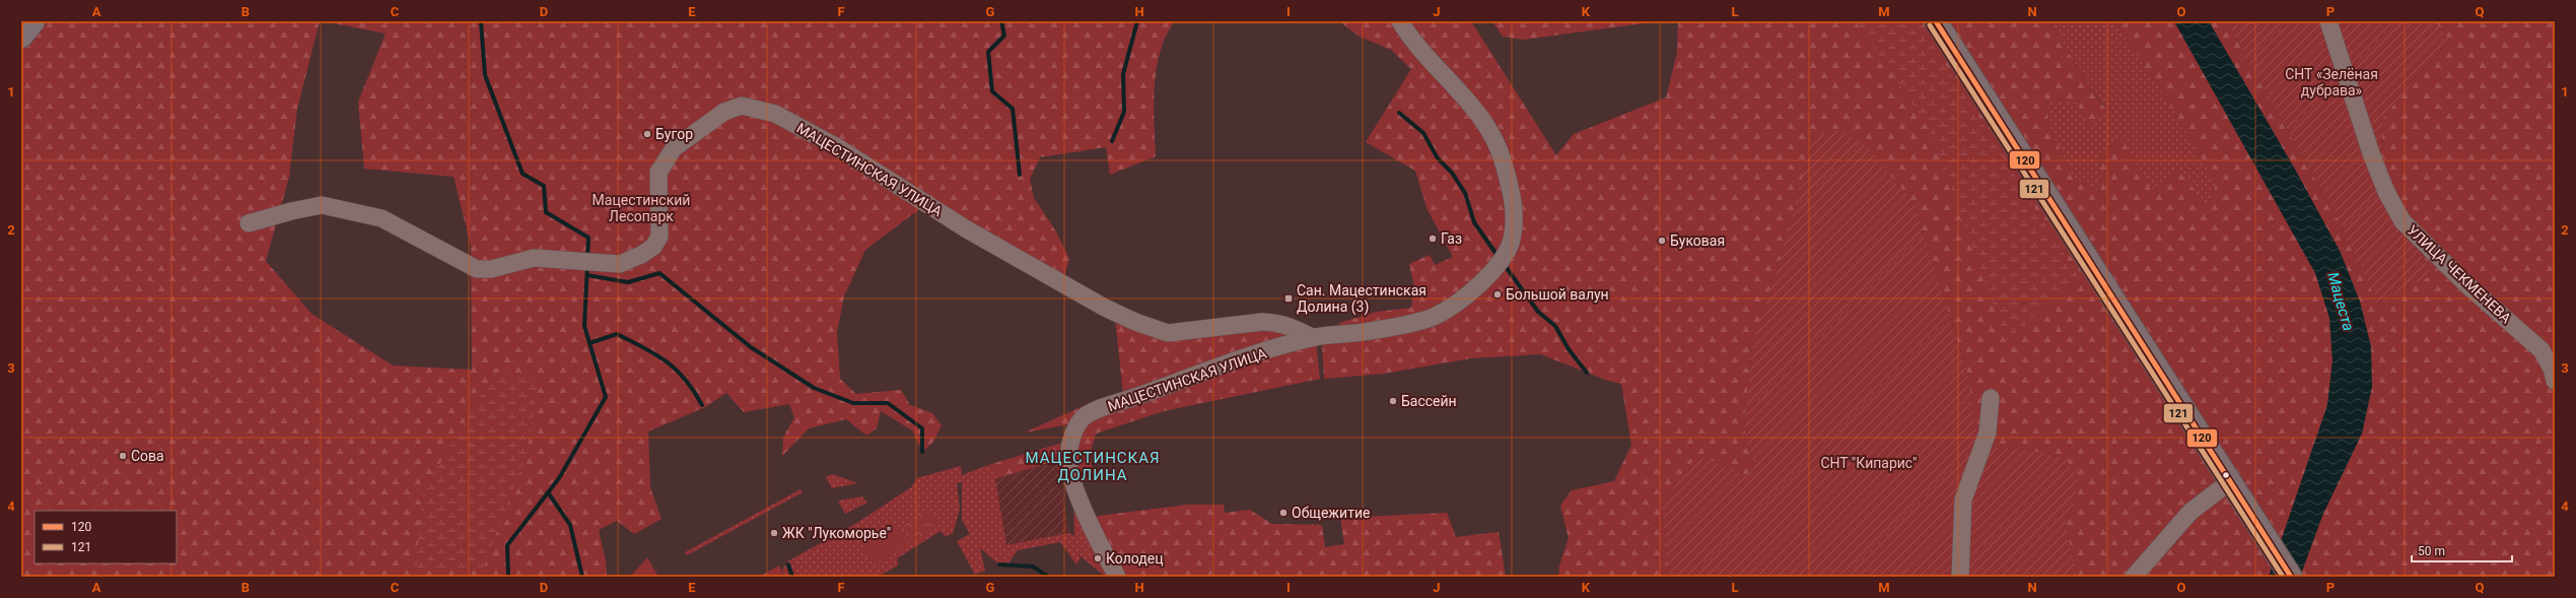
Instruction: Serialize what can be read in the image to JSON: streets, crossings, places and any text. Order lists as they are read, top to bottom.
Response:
{
  "streets": {
    "street": ["МАЦЕСТИНСКАЯ УЛИЦА", "УЛИЦА ЧЕКМЕНЕВА"]
  },
  "districts": ["МАЦЕСТИНСКАЯ ДОЛИНА"],
  "water": ["Мацеста"],
  "parks": ["СНТ «Зелёная дубрава»", "Мацестинский Лесопарк", "СНТ \"Кипарис\""],
  "places": {
    "other": [
      "Бугор",
      "Газ",
      "Буковая",
      "Большой валун",
      "Бассейн",
      "Сова",
      "Общежитие",
      "ЖК \"Лукоморье\"",
      "Колодец"
    ],
    "transit": ["Сан. Мацестинская Долина (3)"]
  },
  "lines": ["transit line 120", "transit line 121"],
  "legend": ["120", "121"],
  "scale_bar": "50 m",
  "grid": {
    "columns": [
      "A",
      "B",
      "C",
      "D",
      "E",
      "F",
      "G",
      "H",
      "I",
      "J",
      "K",
      "L",
      "M",
      "N",
      "O",
      "P",
      "Q"
    ],
    "rows": [
      "1",
      "2",
      "3",
      "4"
    ]
  }
}
